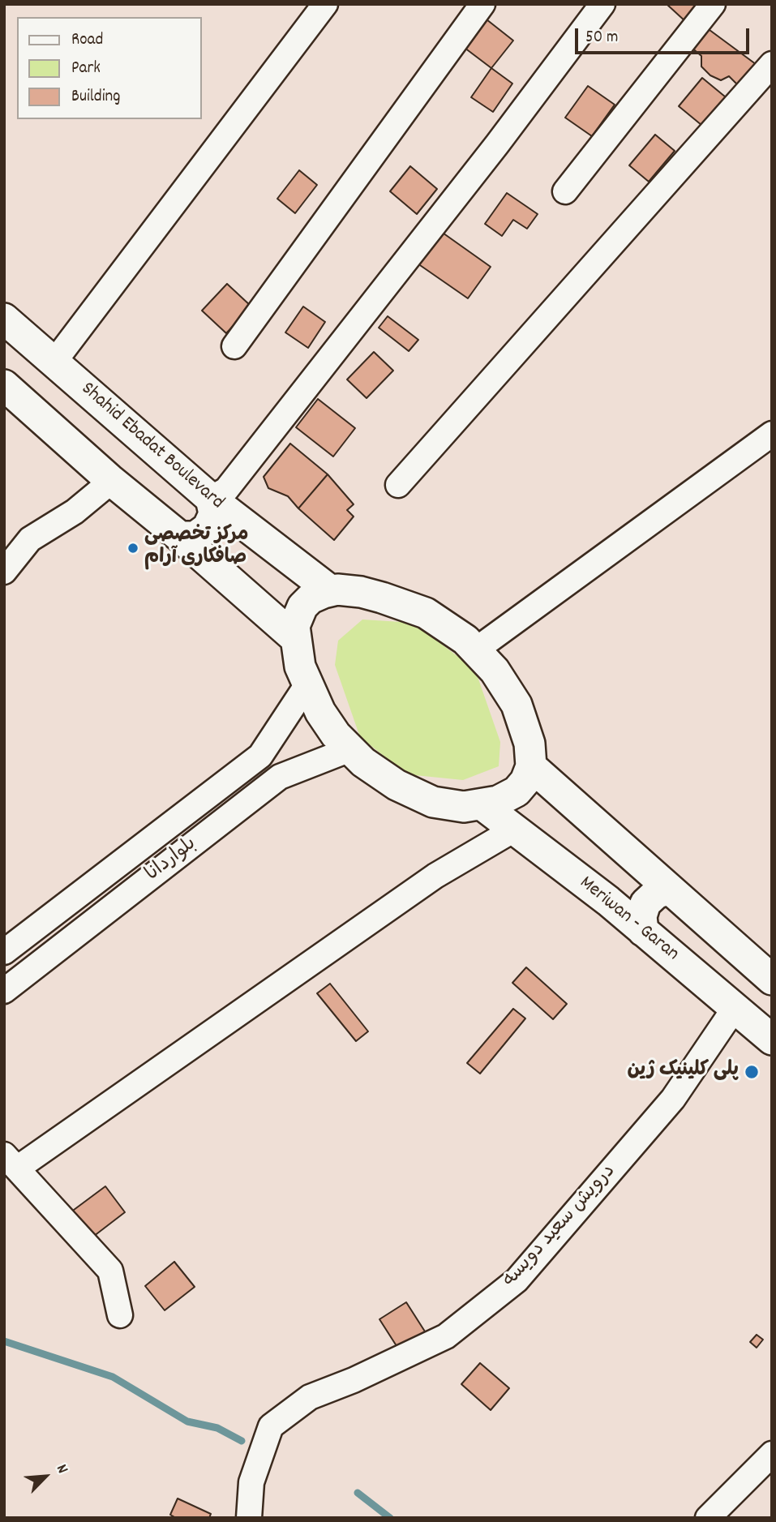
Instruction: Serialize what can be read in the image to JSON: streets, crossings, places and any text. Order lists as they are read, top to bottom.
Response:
{
  "streets": {
    "main road": ["Shahid Ebadat Boulevard", "Meriwan - Garan"],
    "street": ["بلواردانا", "درویش سعید دویسه"]
  },
  "crossings": [
    ["Meriwan - Garan", "درویش سعید دویسه"]
  ],
  "places": ["مرکز تخصصی صافکاری آرام", "پلی کلینیک ژین"],
  "legend": ["Road", "Park", "Building"],
  "scale_bar": "50 m",
  "north": "top right"
}
